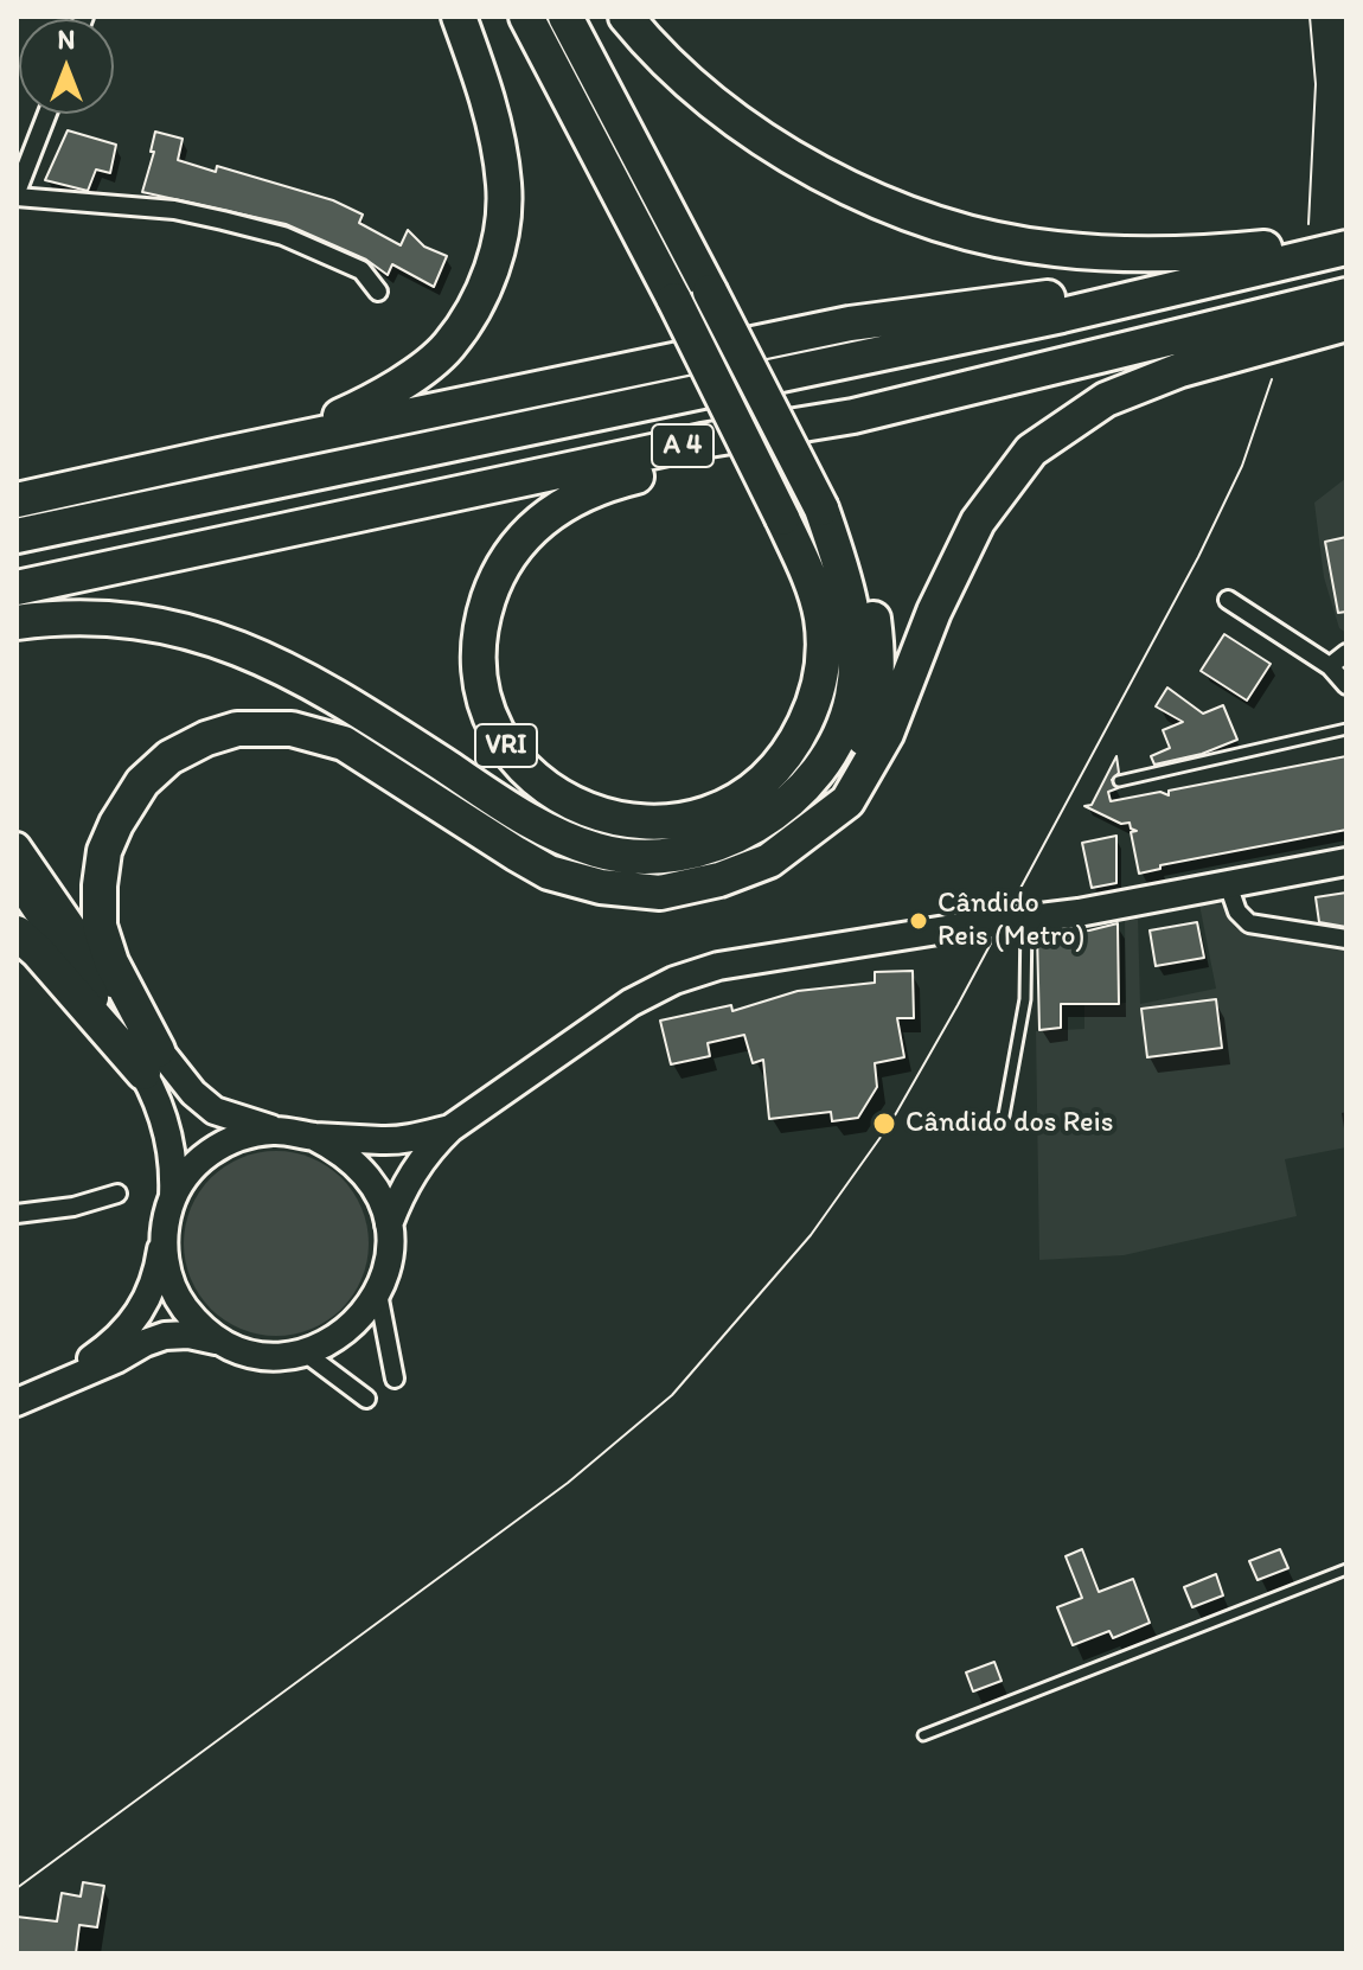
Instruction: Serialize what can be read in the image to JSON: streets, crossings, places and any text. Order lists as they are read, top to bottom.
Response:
{
  "streets": {
    "highway": ["A 4", "VRI"]
  },
  "crossings": [
    ["A 4", "VRI"]
  ],
  "places": ["Cândido Reis (Metro)", "Cândido dos Reis"],
  "north": "top"
}
